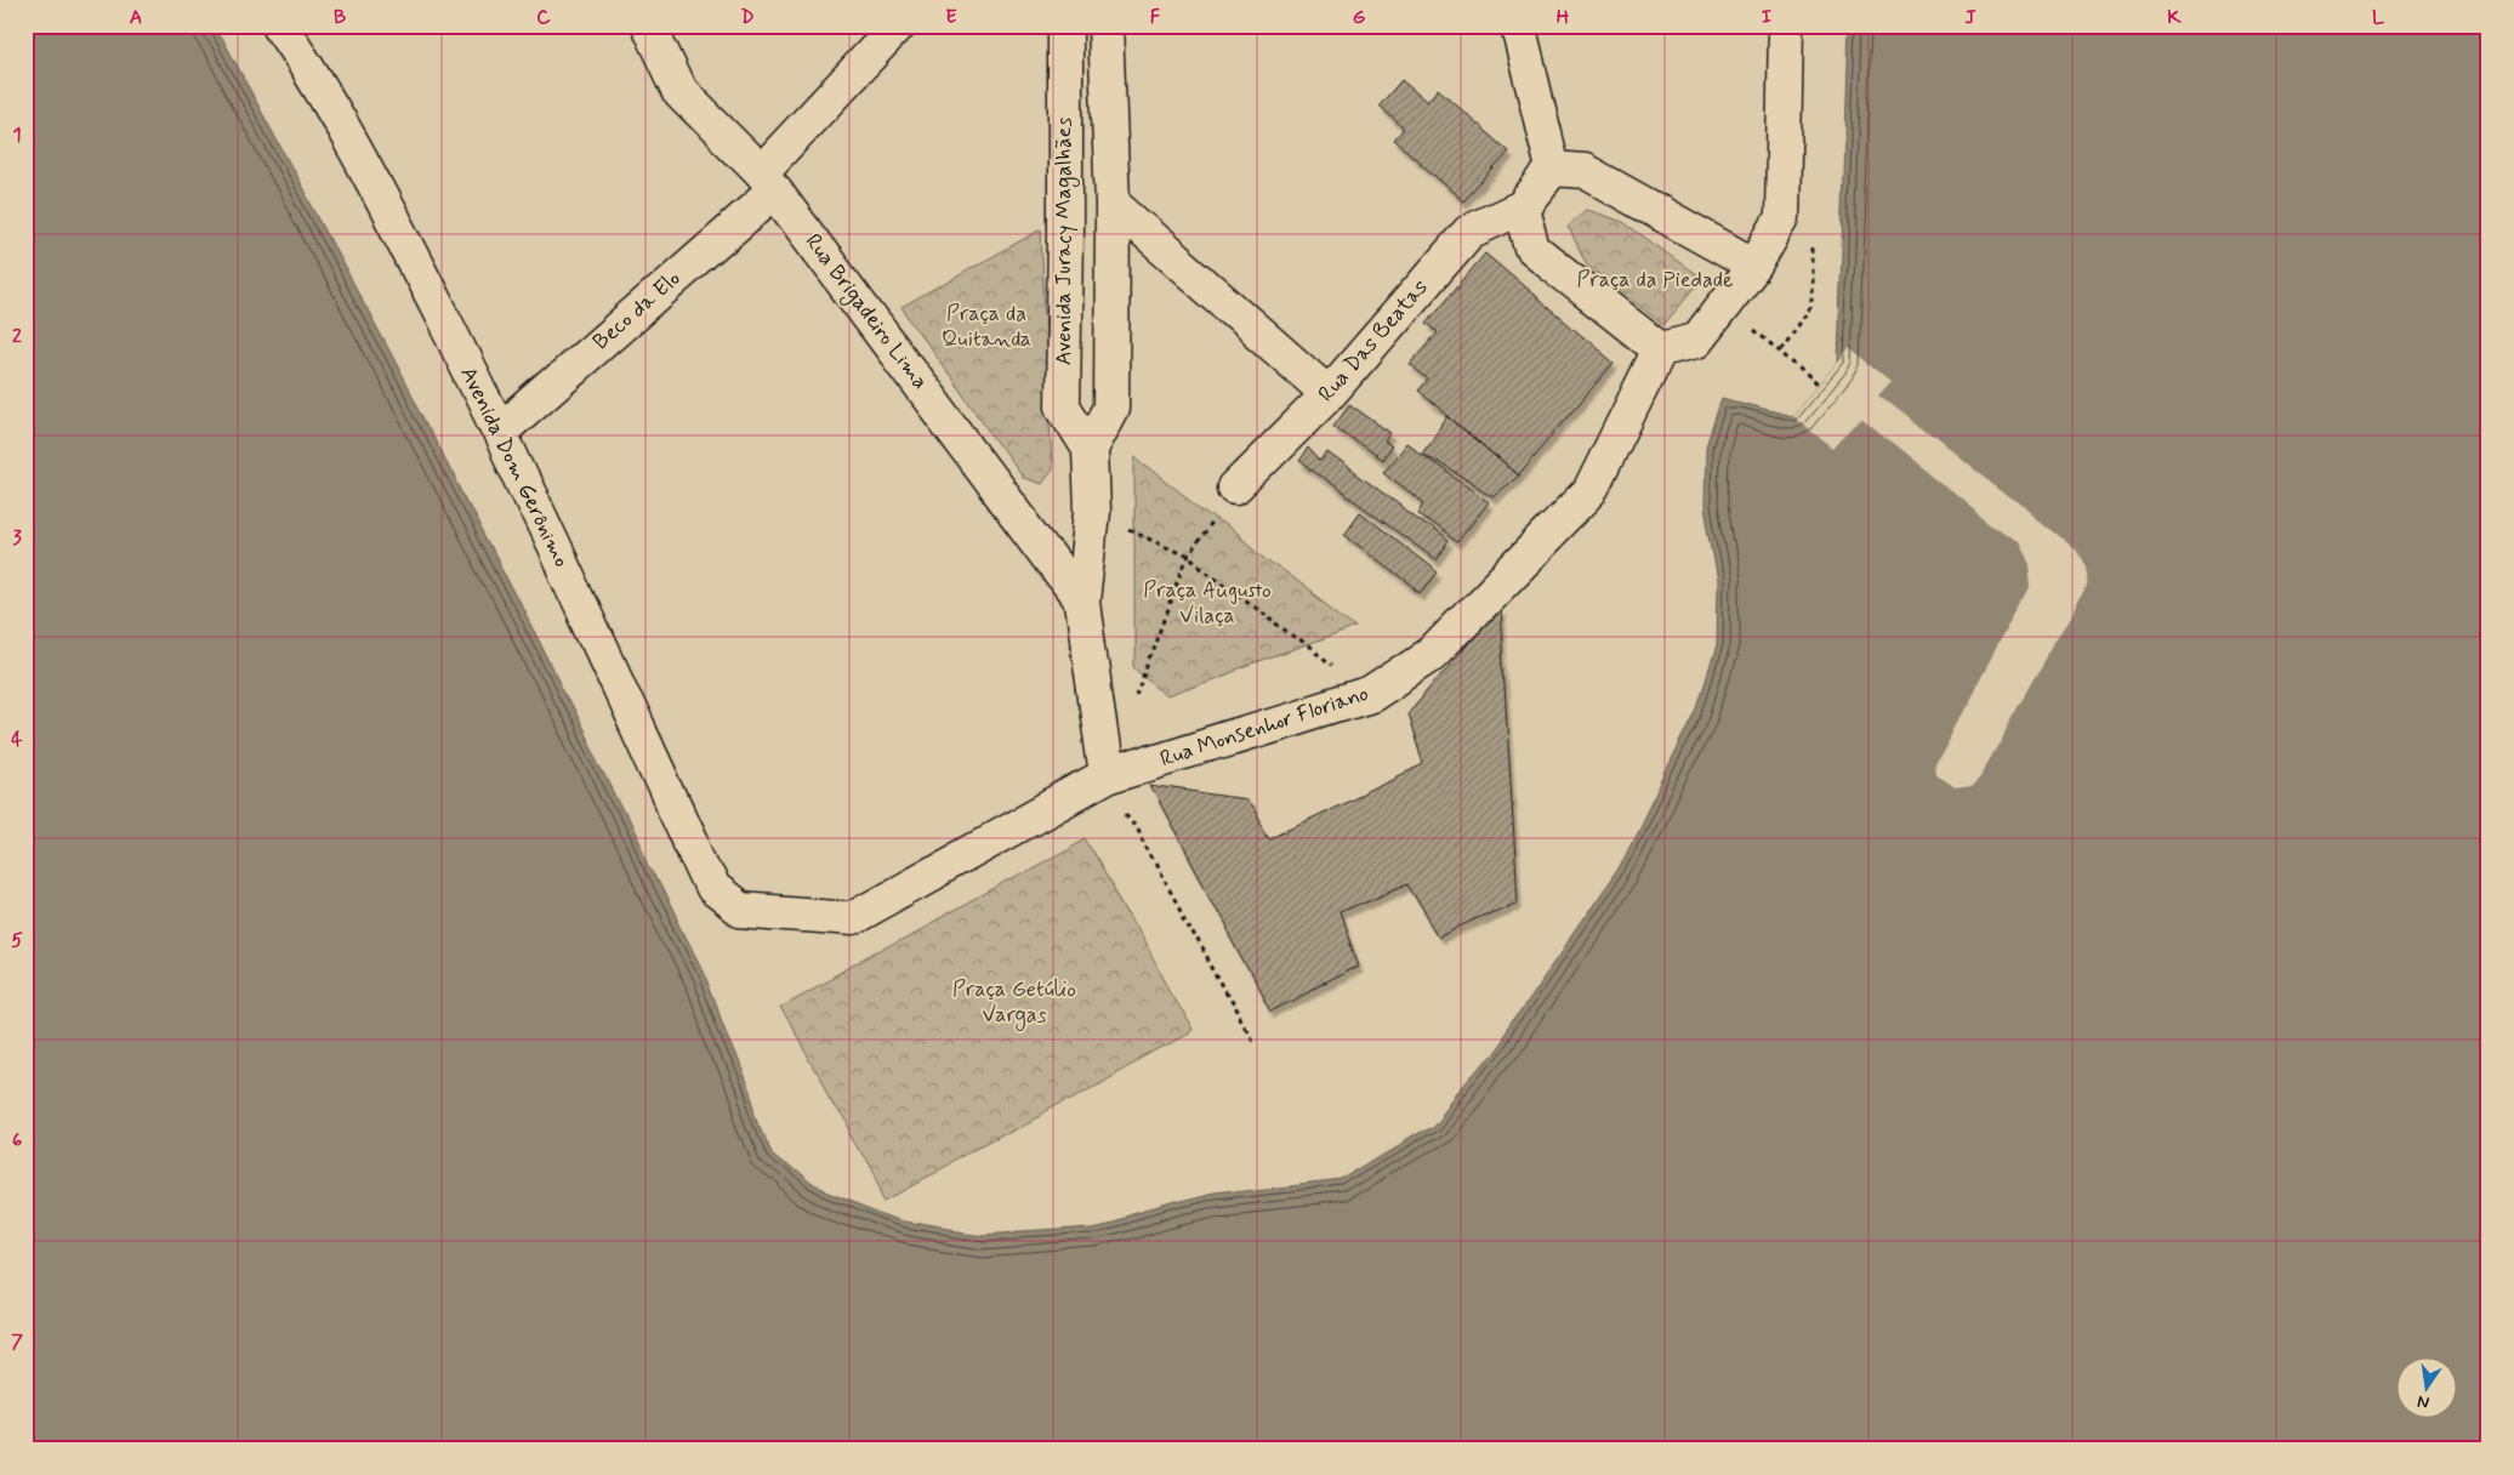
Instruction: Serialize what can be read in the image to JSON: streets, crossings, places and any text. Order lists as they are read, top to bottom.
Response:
{
  "streets": {
    "street": [
      "Avenida Juracy Magalhães",
      "Beco da Elo",
      "Rua Brigadeiro Lima",
      "Rua Das Beatas",
      "Avenida Dom Gerônimo",
      "Rua Monsenhor Floriano"
    ]
  },
  "crossings": [
    ["Avenida Juracy Magalhães", "Rua Brigadeiro Lima"],
    ["Avenida Juracy Magalhães", "Rua Monsenhor Floriano"],
    ["Beco da Elo", "Rua Brigadeiro Lima"],
    ["Beco da Elo", "Avenida Dom Gerônimo"],
    ["Avenida Dom Gerônimo", "Rua Monsenhor Floriano"]
  ],
  "parks": [
    "Praça da Piedade",
    "Praça da Quitanda",
    "Praça Augusto Vilaça",
    "Praça Getúlio Vargas"
  ],
  "north": "bottom",
  "grid": {
    "columns": [
      "A",
      "B",
      "C",
      "D",
      "E",
      "F",
      "G",
      "H",
      "I",
      "J",
      "K",
      "L"
    ],
    "rows": [
      "1",
      "2",
      "3",
      "4",
      "5",
      "6",
      "7"
    ]
  }
}
